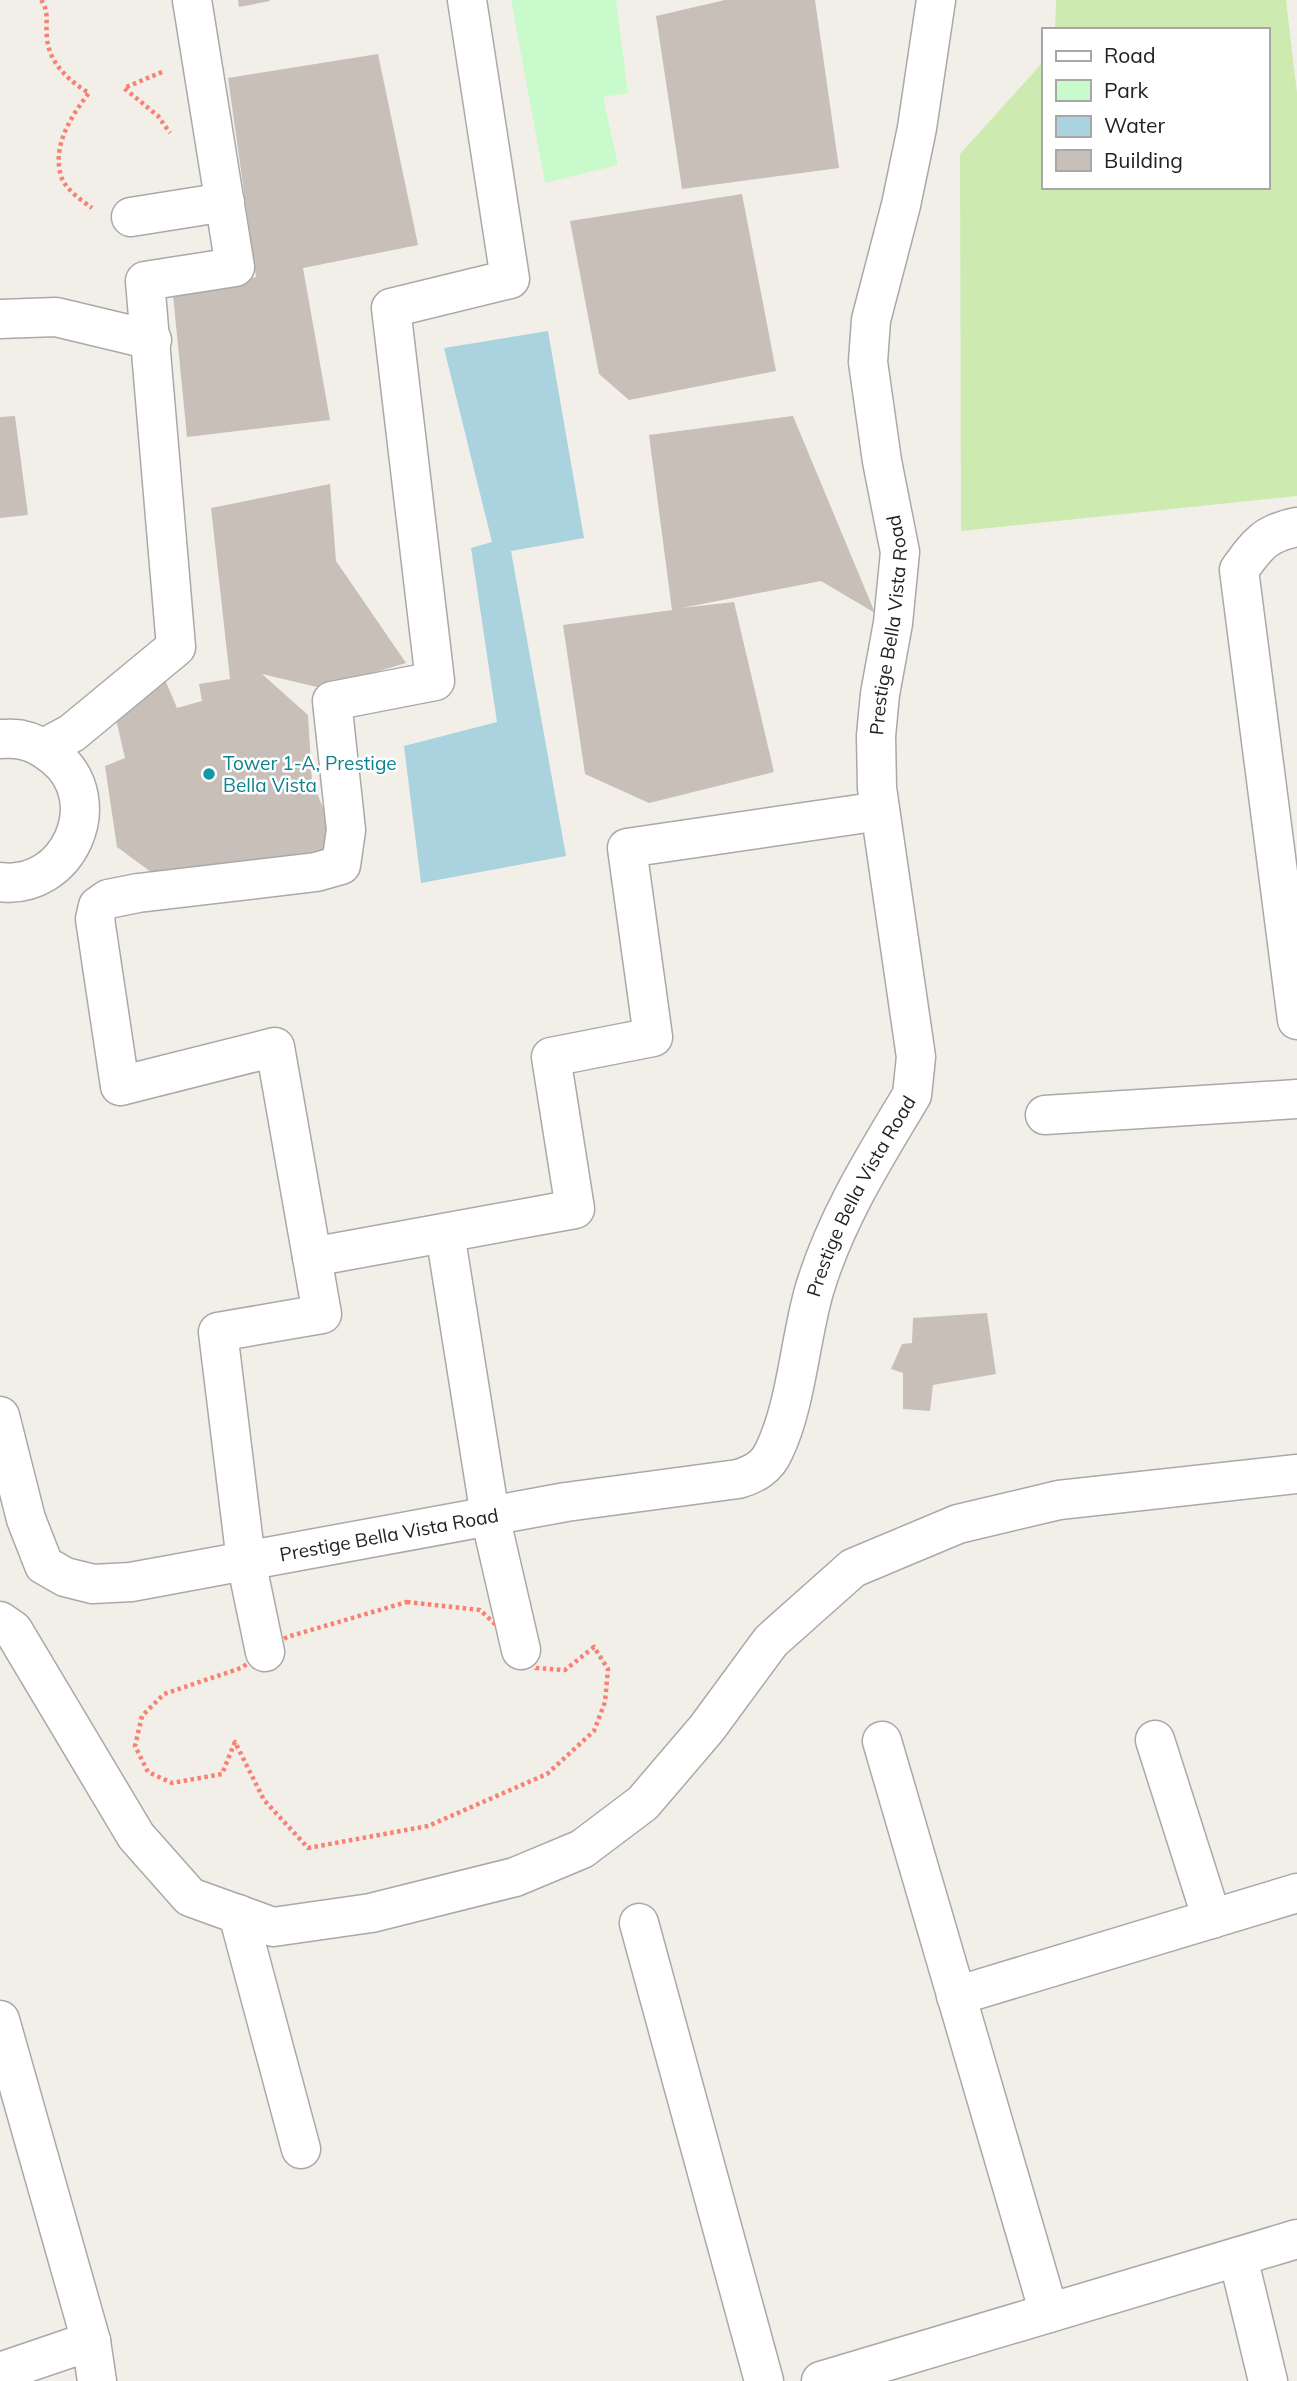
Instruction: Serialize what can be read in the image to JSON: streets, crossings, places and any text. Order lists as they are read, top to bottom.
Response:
{
  "streets": {
    "street": ["Prestige Bella Vista Road"]
  },
  "places": ["Tower 1-A, Prestige Bella Vista"],
  "legend": [
    "Road",
    "Park",
    "Water",
    "Building"
  ]
}
